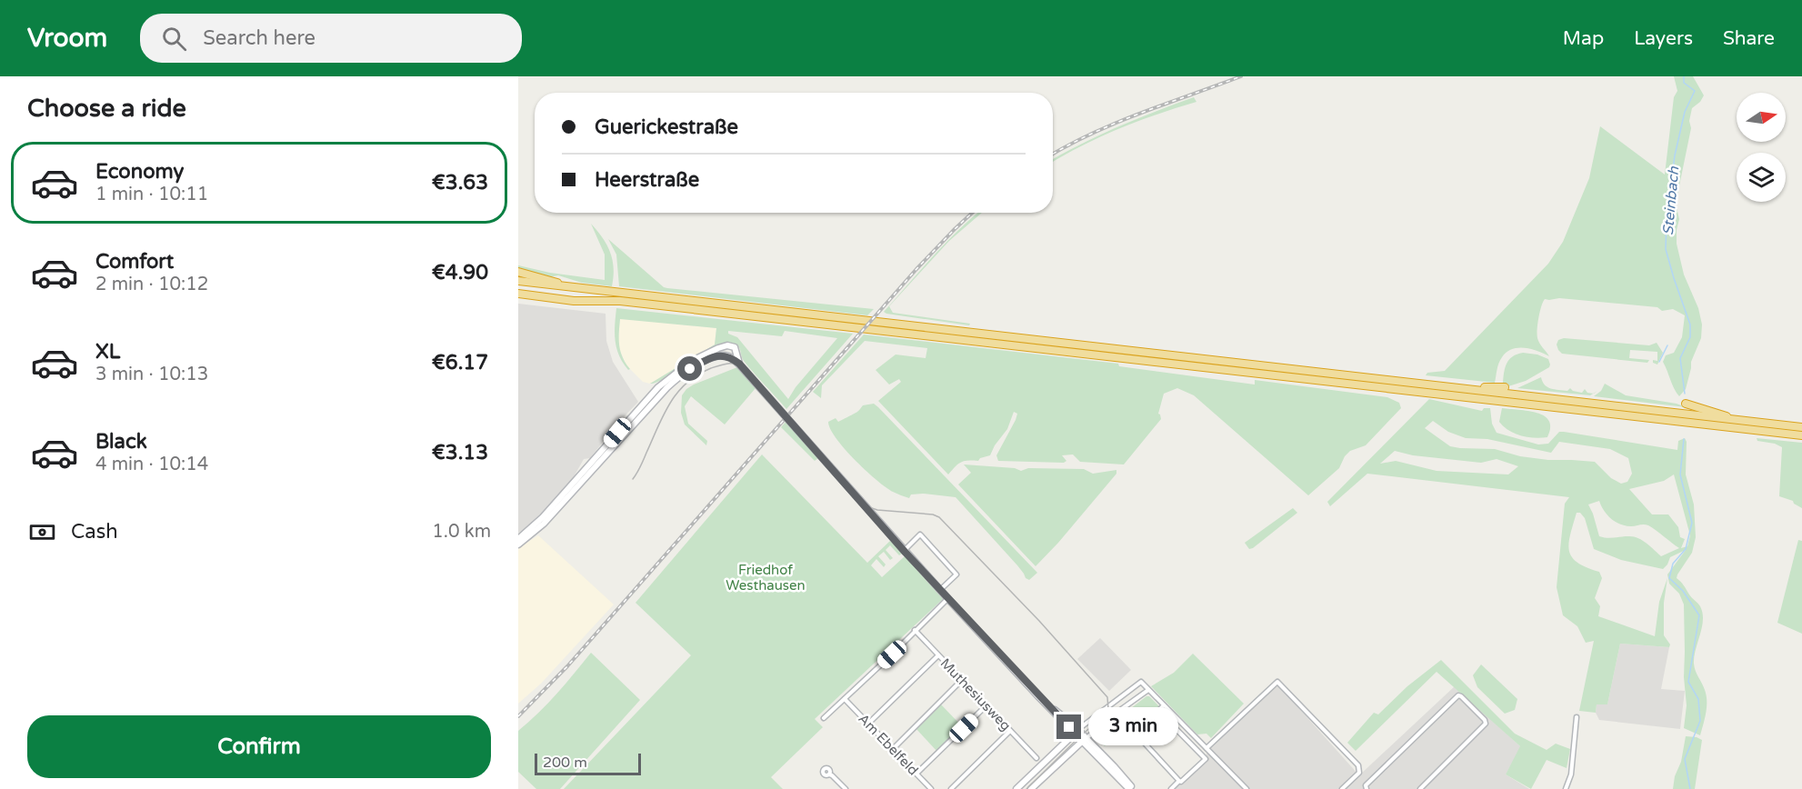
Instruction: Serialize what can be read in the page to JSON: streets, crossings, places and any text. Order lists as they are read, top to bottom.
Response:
{
  "streets": {
    "street": ["Muthesiusweg", "Am Ebelfeld"]
  },
  "water": ["Steinbach"],
  "parks": ["Friedhof Westhausen"],
  "scale_bar": "200 m",
  "north": "right",
  "page": {
    "header": "Vroom",
    "search": "Search here",
    "nav": ["Map", "Layers", "Share"],
    "heading": "Choose a ride",
    "banner": ["Guerickestraße", "Heerstraße"],
    "list": [
      {
        "name": "Economy",
        "note": "1 min · 10:11",
        "value": "€3.63"
      },
      {
        "name": "Comfort",
        "note": "2 min · 10:12",
        "value": "€4.90"
      },
      {
        "name": "XL",
        "note": "3 min · 10:13",
        "value": "€6.17"
      },
      {
        "name": "Black",
        "note": "4 min · 10:14",
        "value": "€3.13"
      }
    ],
    "pay": ["Cash", "1.0 km"],
    "buttons": "Confirm",
    "bubble": "3 min",
    "scale": "200 m"
  }
}
